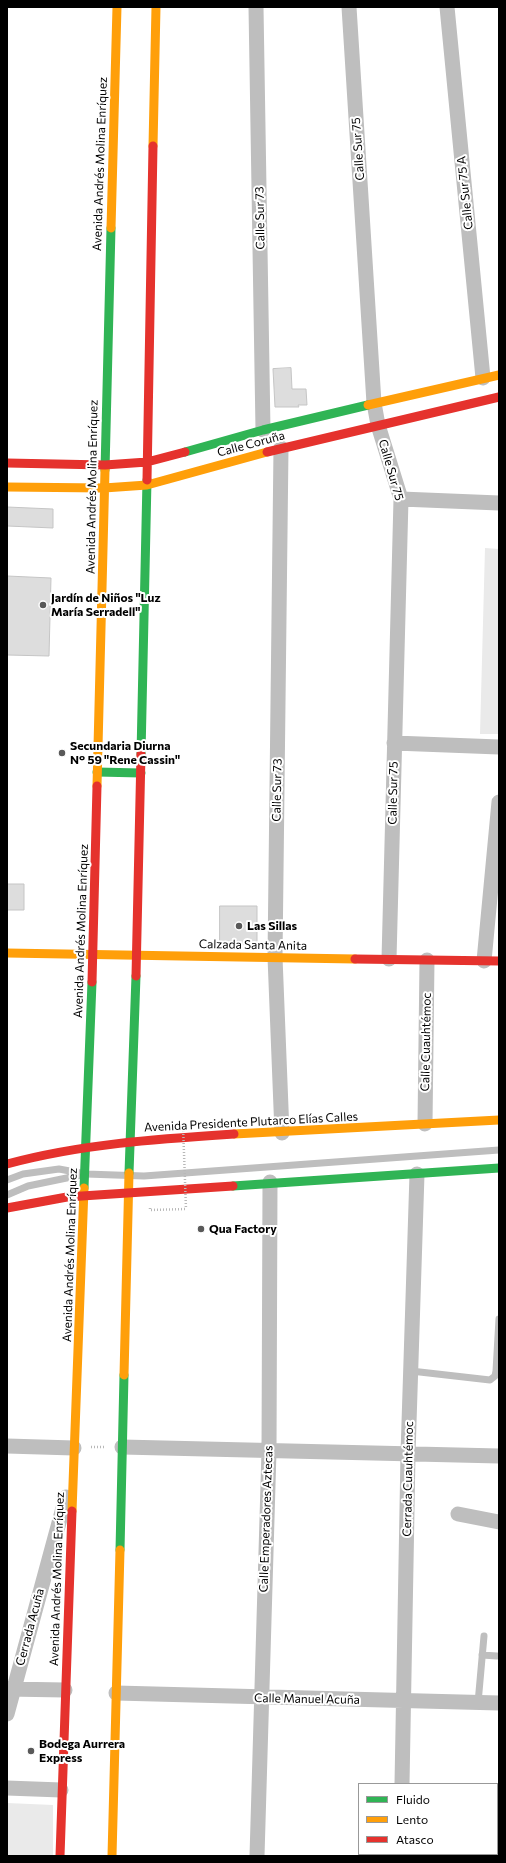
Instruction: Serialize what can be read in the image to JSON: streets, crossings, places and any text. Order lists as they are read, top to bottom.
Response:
{
  "streets": {
    "main road": [
      "Avenida Andrés Molina Enríquez",
      "Calle Coruña",
      "Calzada Santa Anita",
      "Avenida Presidente Plutarco Elías Calles"
    ],
    "street": [
      "Calle Sur 75",
      "Calle Sur 75 A",
      "Calle Sur 73",
      "Calle Cuauhtémoc",
      "Cerrada Cuauhtémoc",
      "Calle Emperadores Aztecas",
      "Cerrada Acuña",
      "Calle Manuel Acuña"
    ]
  },
  "crossings": [
    ["Calle Sur 75", "Calle Coruña"],
    ["Calle Sur 75", "Calzada Santa Anita"],
    ["Avenida Andrés Molina Enríquez", "Calle Coruña"],
    ["Avenida Andrés Molina Enríquez", "Calzada Santa Anita"],
    ["Avenida Andrés Molina Enríquez", "Avenida Presidente Plutarco Elías Calles"],
    ["Avenida Andrés Molina Enríquez", "Cerrada Acuña"],
    ["Calle Sur 75 A", "Calle Coruña"],
    ["Calle Sur 73", "Calle Coruña"],
    ["Calle Sur 73", "Calzada Santa Anita"],
    ["Calle Sur 73", "Avenida Presidente Plutarco Elías Calles"],
    ["Calzada Santa Anita", "Calle Cuauhtémoc"],
    ["Calle Cuauhtémoc", "Avenida Presidente Plutarco Elías Calles"],
    ["Cerrada Cuauhtémoc", "Calle Manuel Acuña"],
    ["Calle Emperadores Aztecas", "Calle Manuel Acuña"]
  ],
  "places": [
    "Jardín de Niños \"Luz María Serradell\"",
    "Secundaria Diurna N° 59 \"Rene Cassin\"",
    "Las Sillas",
    "Qua Factory",
    "Bodega Aurrera Express"
  ],
  "legend": ["Fluido", "Lento", "Atasco"]
}
